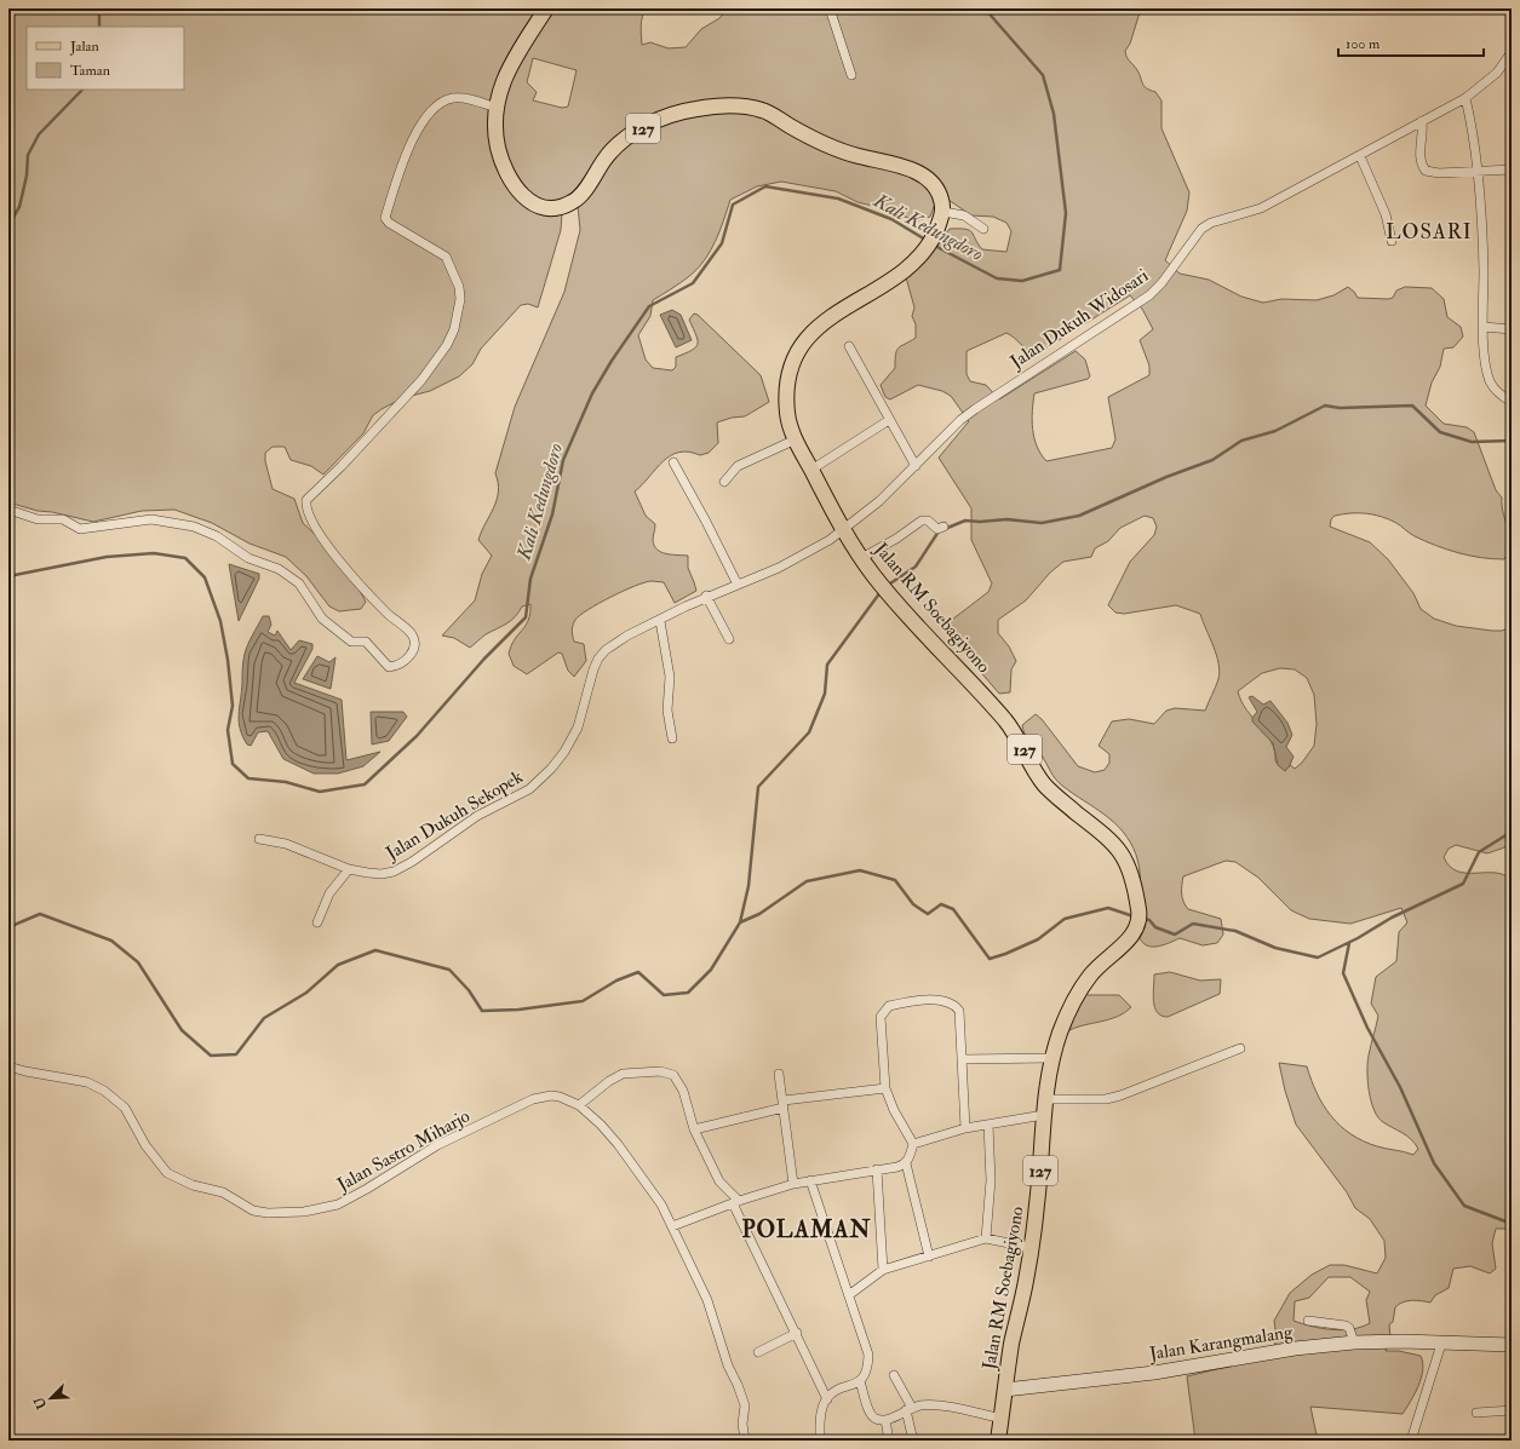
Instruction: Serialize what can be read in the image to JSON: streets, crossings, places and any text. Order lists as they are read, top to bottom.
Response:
{
  "streets": {
    "main road": ["127", "Jalan RM Soebagiyono"],
    "street": [
      "Jalan Dukuh Widosari",
      "Jalan Dukuh Sekopek",
      "Jalan Sastro Miharjo",
      "Jalan Karangmalang"
    ]
  },
  "crossings": [
    ["127", "Jalan RM Soebagiyono"],
    ["Jalan Dukuh Widosari", "Jalan RM Soebagiyono"],
    ["Jalan Dukuh Widosari", "Jalan Dukuh Sekopek"],
    ["Jalan RM Soebagiyono", "Jalan Dukuh Sekopek"],
    ["Jalan RM Soebagiyono", "Jalan Karangmalang"]
  ],
  "districts": ["LOSARI", "POLAMAN"],
  "water": ["Kali Kedungdoro"],
  "legend": ["Jalan", "Taman"],
  "scale_bar": "100 m",
  "north": "bottom left"
}
